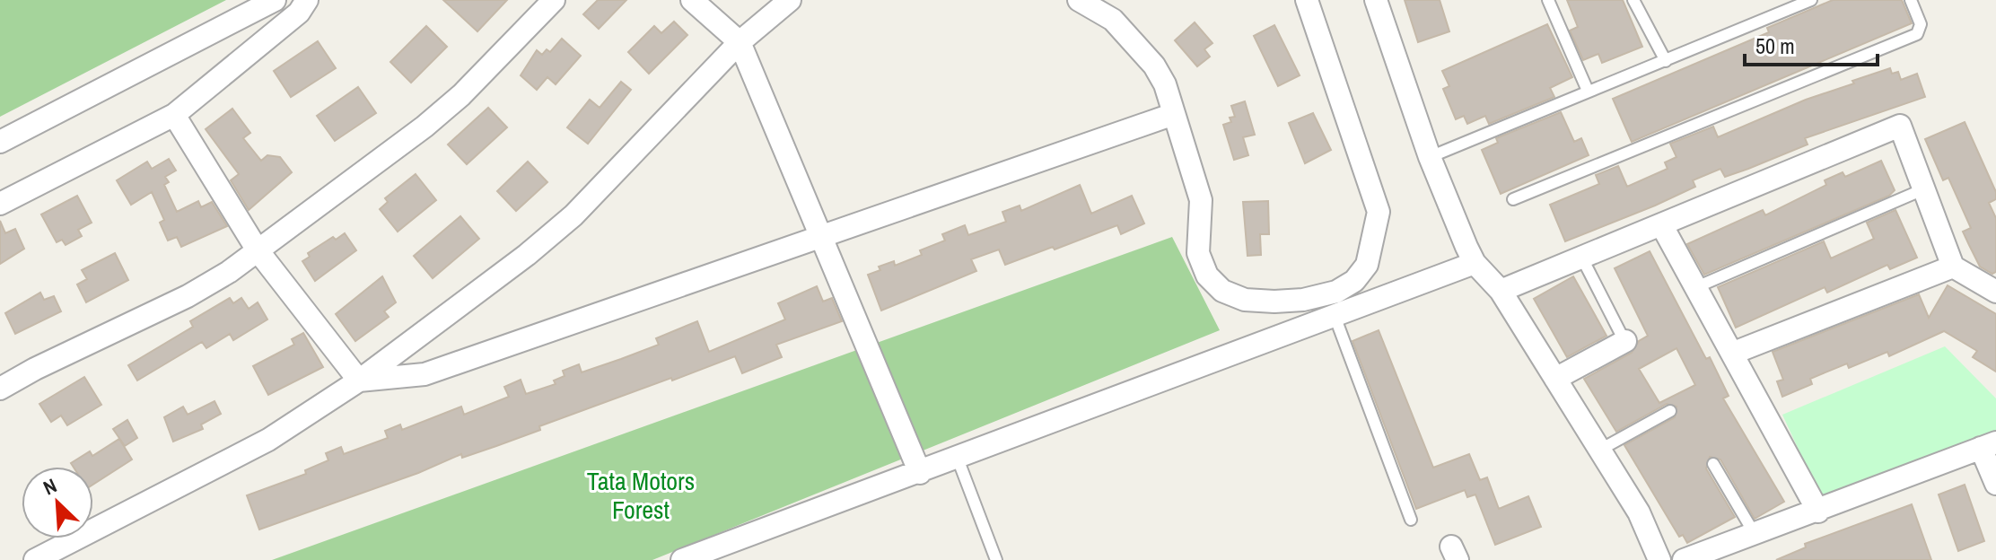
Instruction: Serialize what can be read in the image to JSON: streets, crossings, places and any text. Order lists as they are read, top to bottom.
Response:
{
  "parks": ["Tata Motors Forest"],
  "scale_bar": "50 m",
  "north": "top left"
}
